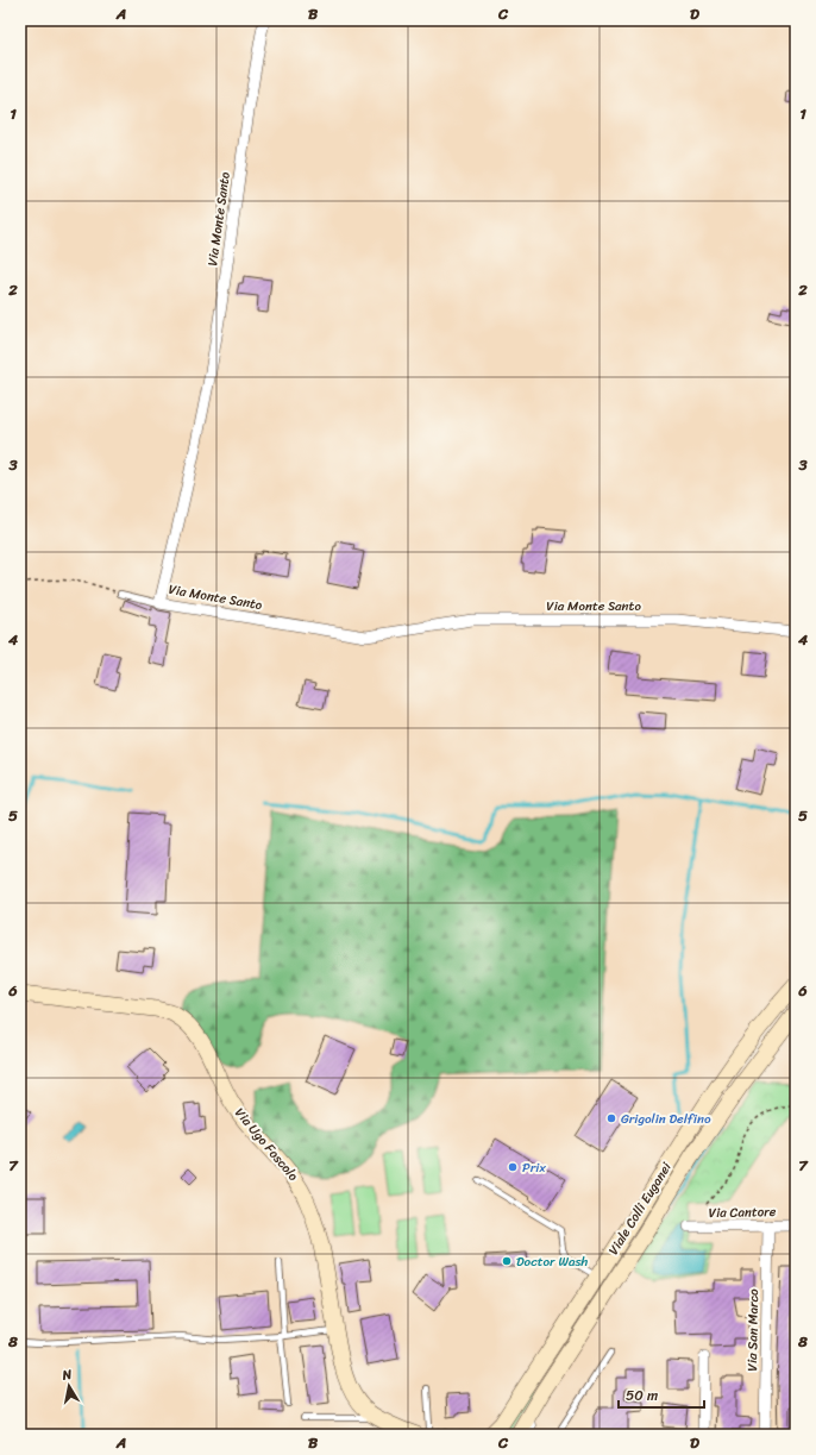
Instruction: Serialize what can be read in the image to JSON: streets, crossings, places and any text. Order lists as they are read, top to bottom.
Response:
{
  "streets": {
    "main road": ["Via Ugo Foscolo", "Viale Colli Euganei"],
    "street": ["Via Monte Santo", "Via Cantore", "Via San Marco"]
  },
  "crossings": [
    ["Via Cantore", "Via San Marco"]
  ],
  "places": ["Grigolin Delfino", "Prix", "Doctor Wash"],
  "scale_bar": "50 m",
  "north": "top",
  "grid": {
    "columns": [
      "A",
      "B",
      "C",
      "D"
    ],
    "rows": [
      "1",
      "2",
      "3",
      "4",
      "5",
      "6",
      "7",
      "8"
    ]
  }
}
